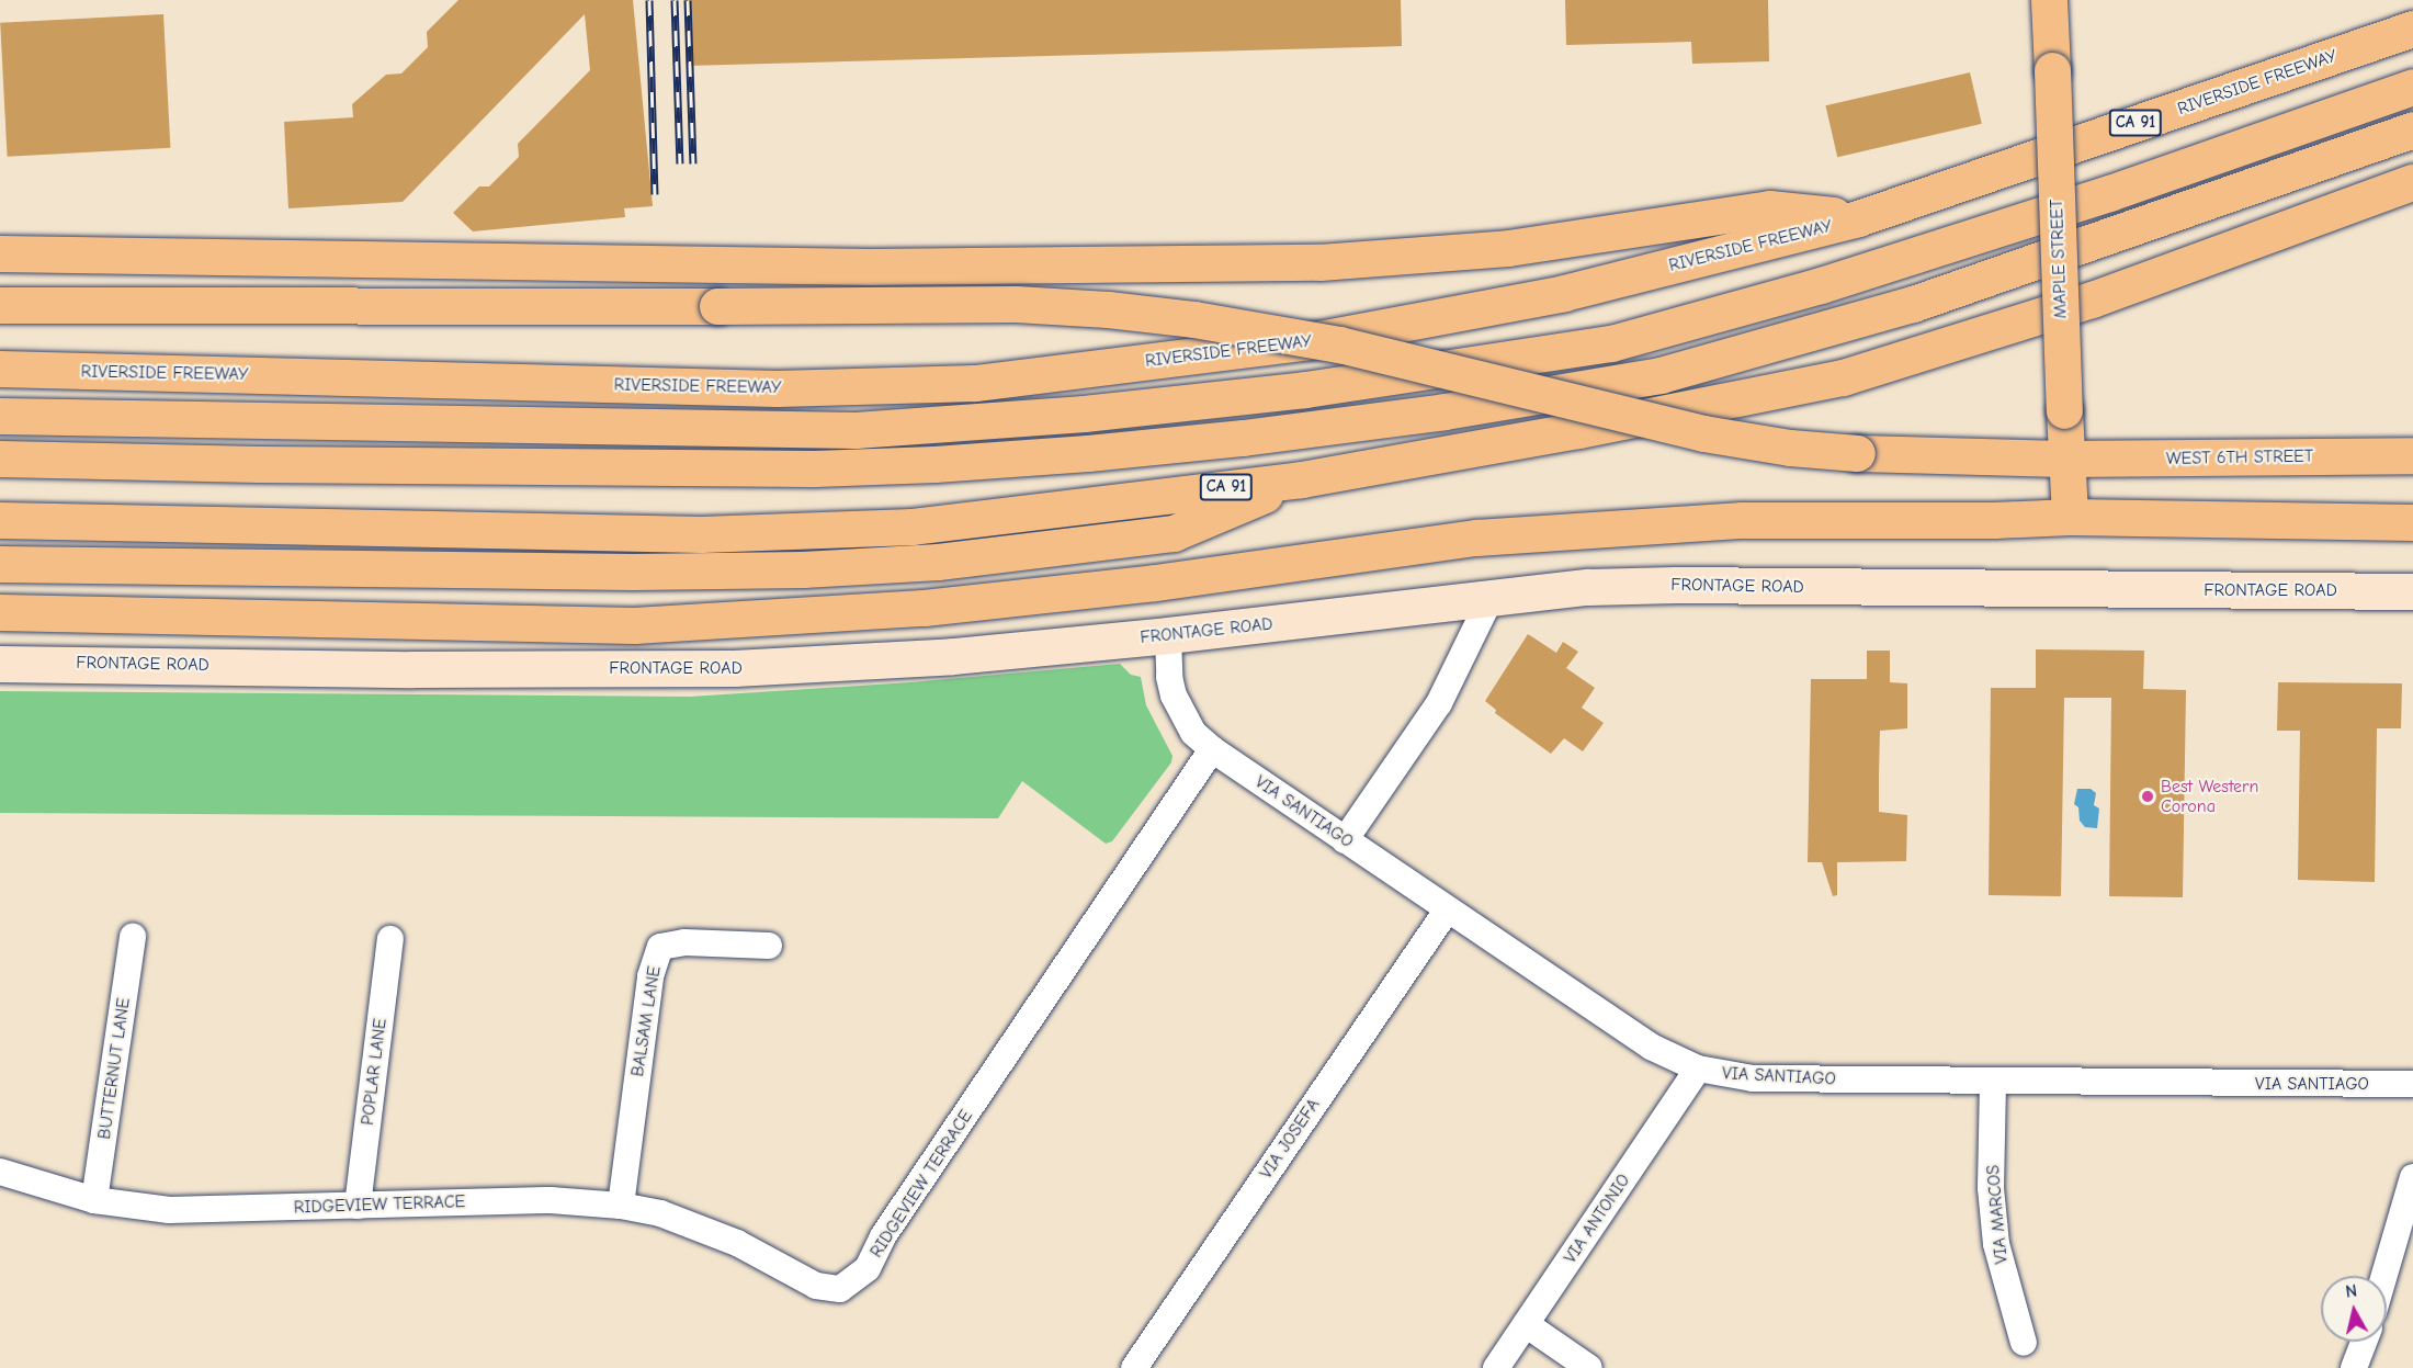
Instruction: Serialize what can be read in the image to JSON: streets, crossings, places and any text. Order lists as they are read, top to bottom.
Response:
{
  "streets": {
    "main road": [
      "RIVERSIDE FREEWAY",
      "CA 91",
      "MAPLE STREET",
      "WEST 6TH STREET",
      "FRONTAGE ROAD"
    ],
    "street": [
      "VIA SANTIAGO",
      "BALSAM LANE",
      "BUTTERNUT LANE",
      "POPLAR LANE",
      "VIA JOSEFA",
      "RIDGEVIEW TERRACE",
      "VIA MARCOS",
      "VIA ANTONIO"
    ]
  },
  "crossings": [
    ["MAPLE STREET", "WEST 6TH STREET"],
    ["FRONTAGE ROAD", "VIA SANTIAGO"],
    ["VIA SANTIAGO", "VIA JOSEFA"],
    ["VIA SANTIAGO", "RIDGEVIEW TERRACE"],
    ["VIA SANTIAGO", "VIA MARCOS"],
    ["VIA SANTIAGO", "VIA ANTONIO"],
    ["BALSAM LANE", "RIDGEVIEW TERRACE"],
    ["BUTTERNUT LANE", "RIDGEVIEW TERRACE"],
    ["POPLAR LANE", "RIDGEVIEW TERRACE"]
  ],
  "places": ["Best Western Corona"],
  "north": "top"
}
